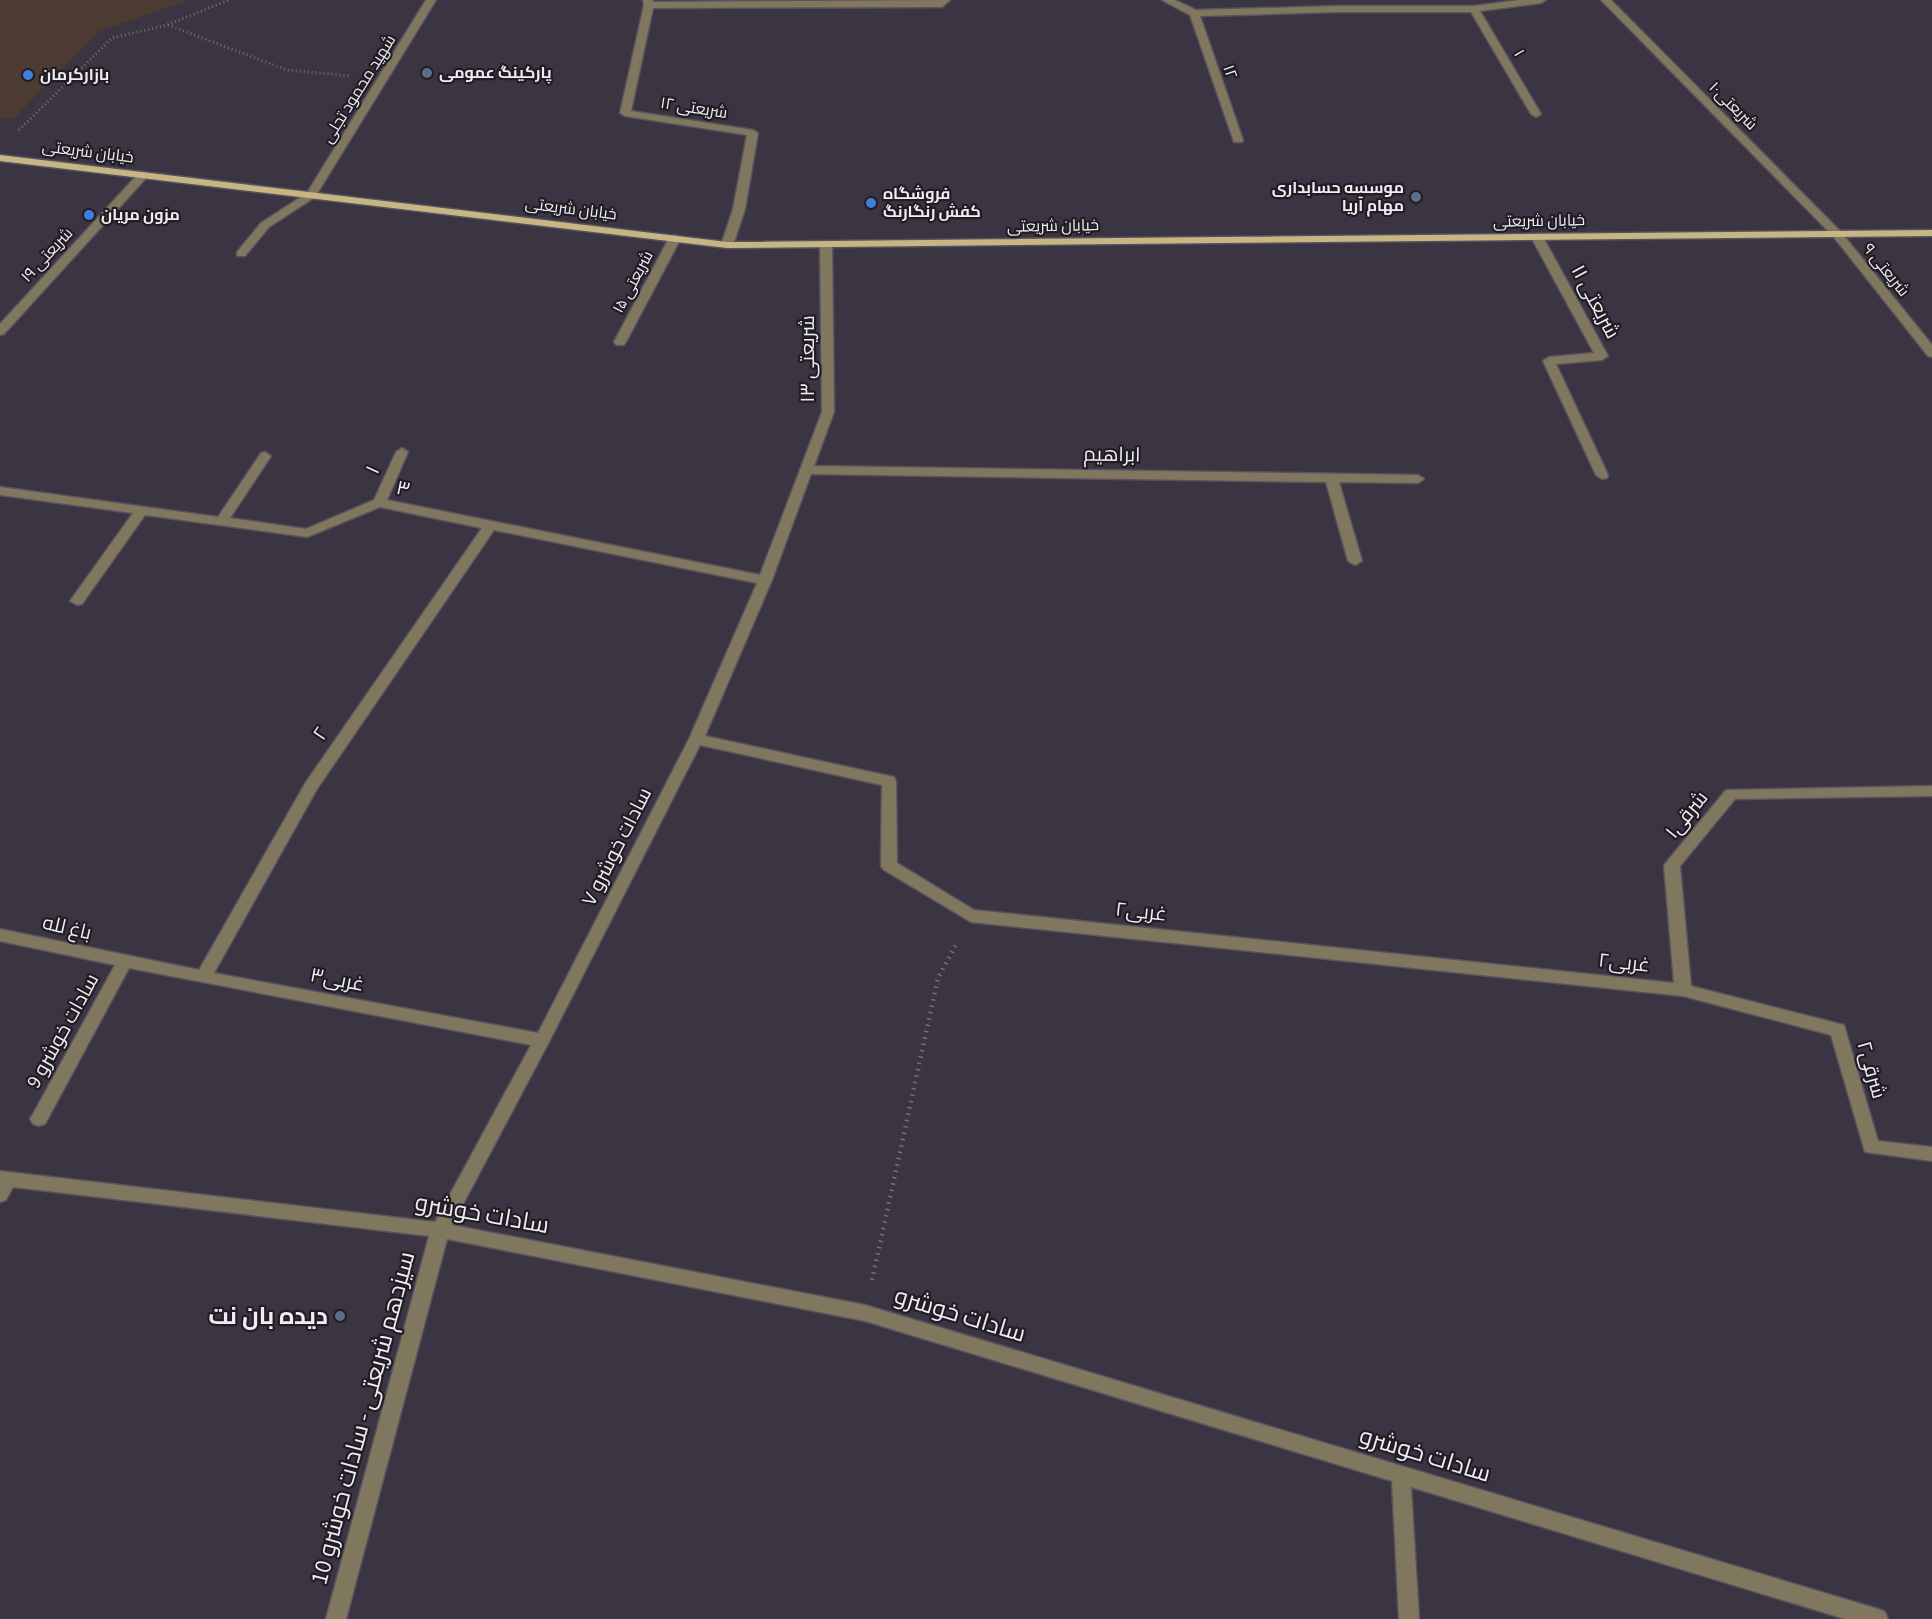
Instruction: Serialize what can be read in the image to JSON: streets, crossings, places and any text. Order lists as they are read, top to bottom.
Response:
{
  "streets": {
    "main road": ["خیابان شریعتی"],
    "street": [
      "۱",
      "۱۲",
      "شهید محمود تجلی",
      "شریعتی۱۰",
      "شریعتی ۱۲",
      "شریعتی ۱۹",
      "شریعتی ۹",
      "شریعتی ۱۵",
      "شریعتی ۱۱",
      "شریعتی ۱۳",
      "ابراهیم",
      "۳",
      "۲",
      "شرقی۱",
      "سادات خوشرو ۷",
      "غربی۲",
      "باغ لله",
      "غربی۳",
      "سادات خوشرو 9",
      "شرقی۲",
      "سادات خوشرو",
      "سیزدهم شریعتی - سادات خوشرو 10"
    ]
  },
  "crossings": [
    ["۱", "۳"],
    ["شهید محمود تجلی", "خیابان شریعتی"],
    ["شریعتی۱۰", "خیابان شریعتی"],
    ["شریعتی۱۰", "شریعتی ۹"],
    ["شریعتی ۱۲", "خیابان شریعتی"],
    ["خیابان شریعتی", "شریعتی ۱۹"],
    ["خیابان شریعتی", "شریعتی ۹"],
    ["خیابان شریعتی", "شریعتی ۱۵"],
    ["خیابان شریعتی", "شریعتی ۱۱"],
    ["خیابان شریعتی", "شریعتی ۱۳"],
    ["شریعتی ۱۳", "ابراهیم"],
    ["شریعتی ۱۳", "سادات خوشرو ۷"],
    ["ابراهیم", "سادات خوشرو ۷"],
    ["۳", "۲"],
    ["۳", "سادات خوشرو ۷"],
    ["۲", "غربی۳"],
    ["شرقی۱", "غربی۲"],
    ["شرقی۱", "شرقی۲"],
    ["سادات خوشرو ۷", "غربی۲"],
    ["سادات خوشرو ۷", "غربی۳"],
    ["سادات خوشرو ۷", "سادات خوشرو"],
    ["سادات خوشرو ۷", "سیزدهم شریعتی - سادات خوشرو 10"],
    ["غربی۲", "شرقی۲"],
    ["باغ لله", "غربی۳"],
    ["باغ لله", "سادات خوشرو 9"],
    ["غربی۳", "سادات خوشرو 9"],
    ["سادات خوشرو", "سیزدهم شریعتی - سادات خوشرو 10"]
  ],
  "places": [
    "پارکینگ عمومی",
    "بازارکرمان",
    "موسسه حسابداری مهام آریا",
    "فروشگاه کفش رنگارنگ",
    "مزون مریان",
    "دیده بان نت"
  ]
}
